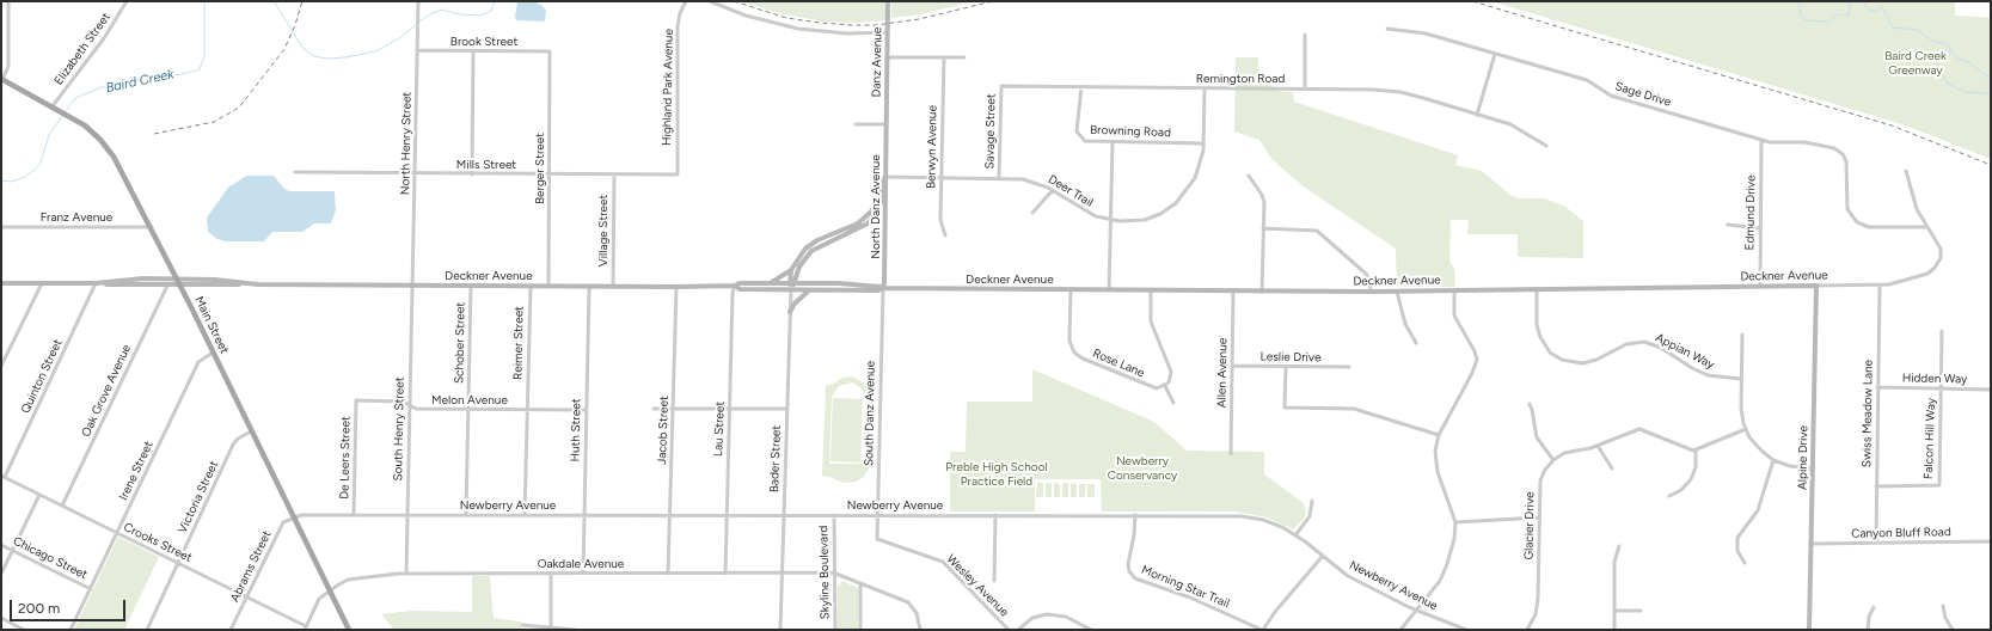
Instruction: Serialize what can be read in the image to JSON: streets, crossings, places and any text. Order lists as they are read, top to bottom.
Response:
{
  "streets": {
    "main road": ["Main Street"],
    "street": [
      "Brook Street",
      "Elizabeth Street",
      "Danz Avenue",
      "Remington Road",
      "Highland Park Avenue",
      "Sage Drive",
      "Savage Street",
      "Browning Road",
      "North Henry Street",
      "Berwyn Avenue",
      "Mills Street",
      "Berger Street",
      "Deer Trail",
      "North Danz Avenue",
      "Edmund Drive",
      "Franz Avenue",
      "Village Street",
      "Deckner Avenue",
      "Schober Street",
      "Reimer Street",
      "Appian Way",
      "Leslie Drive",
      "Rose Lane",
      "Allen Avenue",
      "Quinton Street",
      "Hidden Way",
      "Oak Grove Avenue",
      "Melon Avenue",
      "South Danz Avenue",
      "Swiss Meadow Lane",
      "South Henry Street",
      "Lau Street",
      "Huth Street",
      "Jacob Street",
      "Falcon Hill Way",
      "De Leers Street",
      "Alpine Drive",
      "Bader Street",
      "Irene Street",
      "Victoria Street",
      "Newberry Avenue",
      "Glacier Drive",
      "Canyon Bluff Road",
      "Crooks Street",
      "Chicago Street",
      "Oakdale Avenue",
      "Abrams Street",
      "Skyline Boulevard",
      "Wesley Avenue",
      "Morning Star Trail"
    ]
  },
  "crossings": [
    ["Brook Street", "North Henry Street"],
    ["Brook Street", "Berger Street"],
    ["Elizabeth Street", "Main Street"],
    ["Danz Avenue", "North Danz Avenue"],
    ["Remington Road", "Savage Street"],
    ["Remington Road", "Browning Road"],
    ["Remington Road", "Deer Trail"],
    ["Highland Park Avenue", "Mills Street"],
    ["Sage Drive", "Edmund Drive"],
    ["Sage Drive", "Deckner Avenue"],
    ["Savage Street", "Deer Trail"],
    ["Browning Road", "Deer Trail"],
    ["North Henry Street", "Mills Street"],
    ["North Henry Street", "Deckner Avenue"],
    ["North Henry Street", "South Henry Street"],
    ["Berwyn Avenue", "Deer Trail"],
    ["Mills Street", "Berger Street"],
    ["Mills Street", "Village Street"],
    ["Berger Street", "Deckner Avenue"],
    ["Deer Trail", "North Danz Avenue"],
    ["North Danz Avenue", "Deckner Avenue"],
    ["North Danz Avenue", "South Danz Avenue"],
    ["Edmund Drive", "Deckner Avenue"],
    ["Franz Avenue", "Main Street"],
    ["Village Street", "Deckner Avenue"],
    ["Deckner Avenue", "Main Street"],
    ["Deckner Avenue", "Schober Street"],
    ["Deckner Avenue", "Reimer Street"],
    ["Deckner Avenue", "Appian Way"],
    ["Deckner Avenue", "Rose Lane"],
    ["Deckner Avenue", "Allen Avenue"],
    ["Deckner Avenue", "Quinton Street"],
    ["Deckner Avenue", "Oak Grove Avenue"],
    ["Deckner Avenue", "South Danz Avenue"],
    ["Deckner Avenue", "Swiss Meadow Lane"],
    ["Deckner Avenue", "South Henry Street"],
    ["Deckner Avenue", "Lau Street"],
    ["Deckner Avenue", "Huth Street"],
    ["Deckner Avenue", "Jacob Street"],
    ["Deckner Avenue", "Alpine Drive"],
    ["Deckner Avenue", "Bader Street"],
    ["Main Street", "Irene Street"],
    ["Main Street", "Victoria Street"],
    ["Main Street", "Newberry Avenue"],
    ["Main Street", "Oakdale Avenue"],
    ["Main Street", "Abrams Street"],
    ["Schober Street", "Melon Avenue"],
    ["Schober Street", "Newberry Avenue"],
    ["Reimer Street", "Melon Avenue"],
    ["Reimer Street", "Newberry Avenue"],
    ["Leslie Drive", "Allen Avenue"],
    ["Quinton Street", "Crooks Street"],
    ["Hidden Way", "Swiss Meadow Lane"],
    ["Hidden Way", "Falcon Hill Way"],
    ["Oak Grove Avenue", "Crooks Street"],
    ["Melon Avenue", "South Henry Street"],
    ["Melon Avenue", "Huth Street"],
    ["Melon Avenue", "De Leers Street"],
    ["South Danz Avenue", "Newberry Avenue"],
    ["South Danz Avenue", "Wesley Avenue"],
    ["Swiss Meadow Lane", "Falcon Hill Way"],
    ["Swiss Meadow Lane", "Canyon Bluff Road"],
    ["South Henry Street", "Newberry Avenue"],
    ["South Henry Street", "Oakdale Avenue"],
    ["Lau Street", "Newberry Avenue"],
    ["Lau Street", "Oakdale Avenue"],
    ["Huth Street", "Newberry Avenue"],
    ["Huth Street", "Oakdale Avenue"],
    ["Jacob Street", "Newberry Avenue"],
    ["Jacob Street", "Oakdale Avenue"],
    ["De Leers Street", "Newberry Avenue"],
    ["Alpine Drive", "Canyon Bluff Road"],
    ["Bader Street", "Newberry Avenue"],
    ["Bader Street", "Oakdale Avenue"],
    ["Irene Street", "Crooks Street"],
    ["Irene Street", "Chicago Street"],
    ["Victoria Street", "Crooks Street"],
    ["Newberry Avenue", "Abrams Street"],
    ["Newberry Avenue", "Skyline Boulevard"],
    ["Newberry Avenue", "Morning Star Trail"],
    ["Crooks Street", "Abrams Street"],
    ["Oakdale Avenue", "Skyline Boulevard"]
  ],
  "water": ["Baird Creek"],
  "parks": ["Baird Creek Greenway", "Newberry Conservancy", "Preble High School Practice Field"],
  "scale_bar": "200 m"
}
